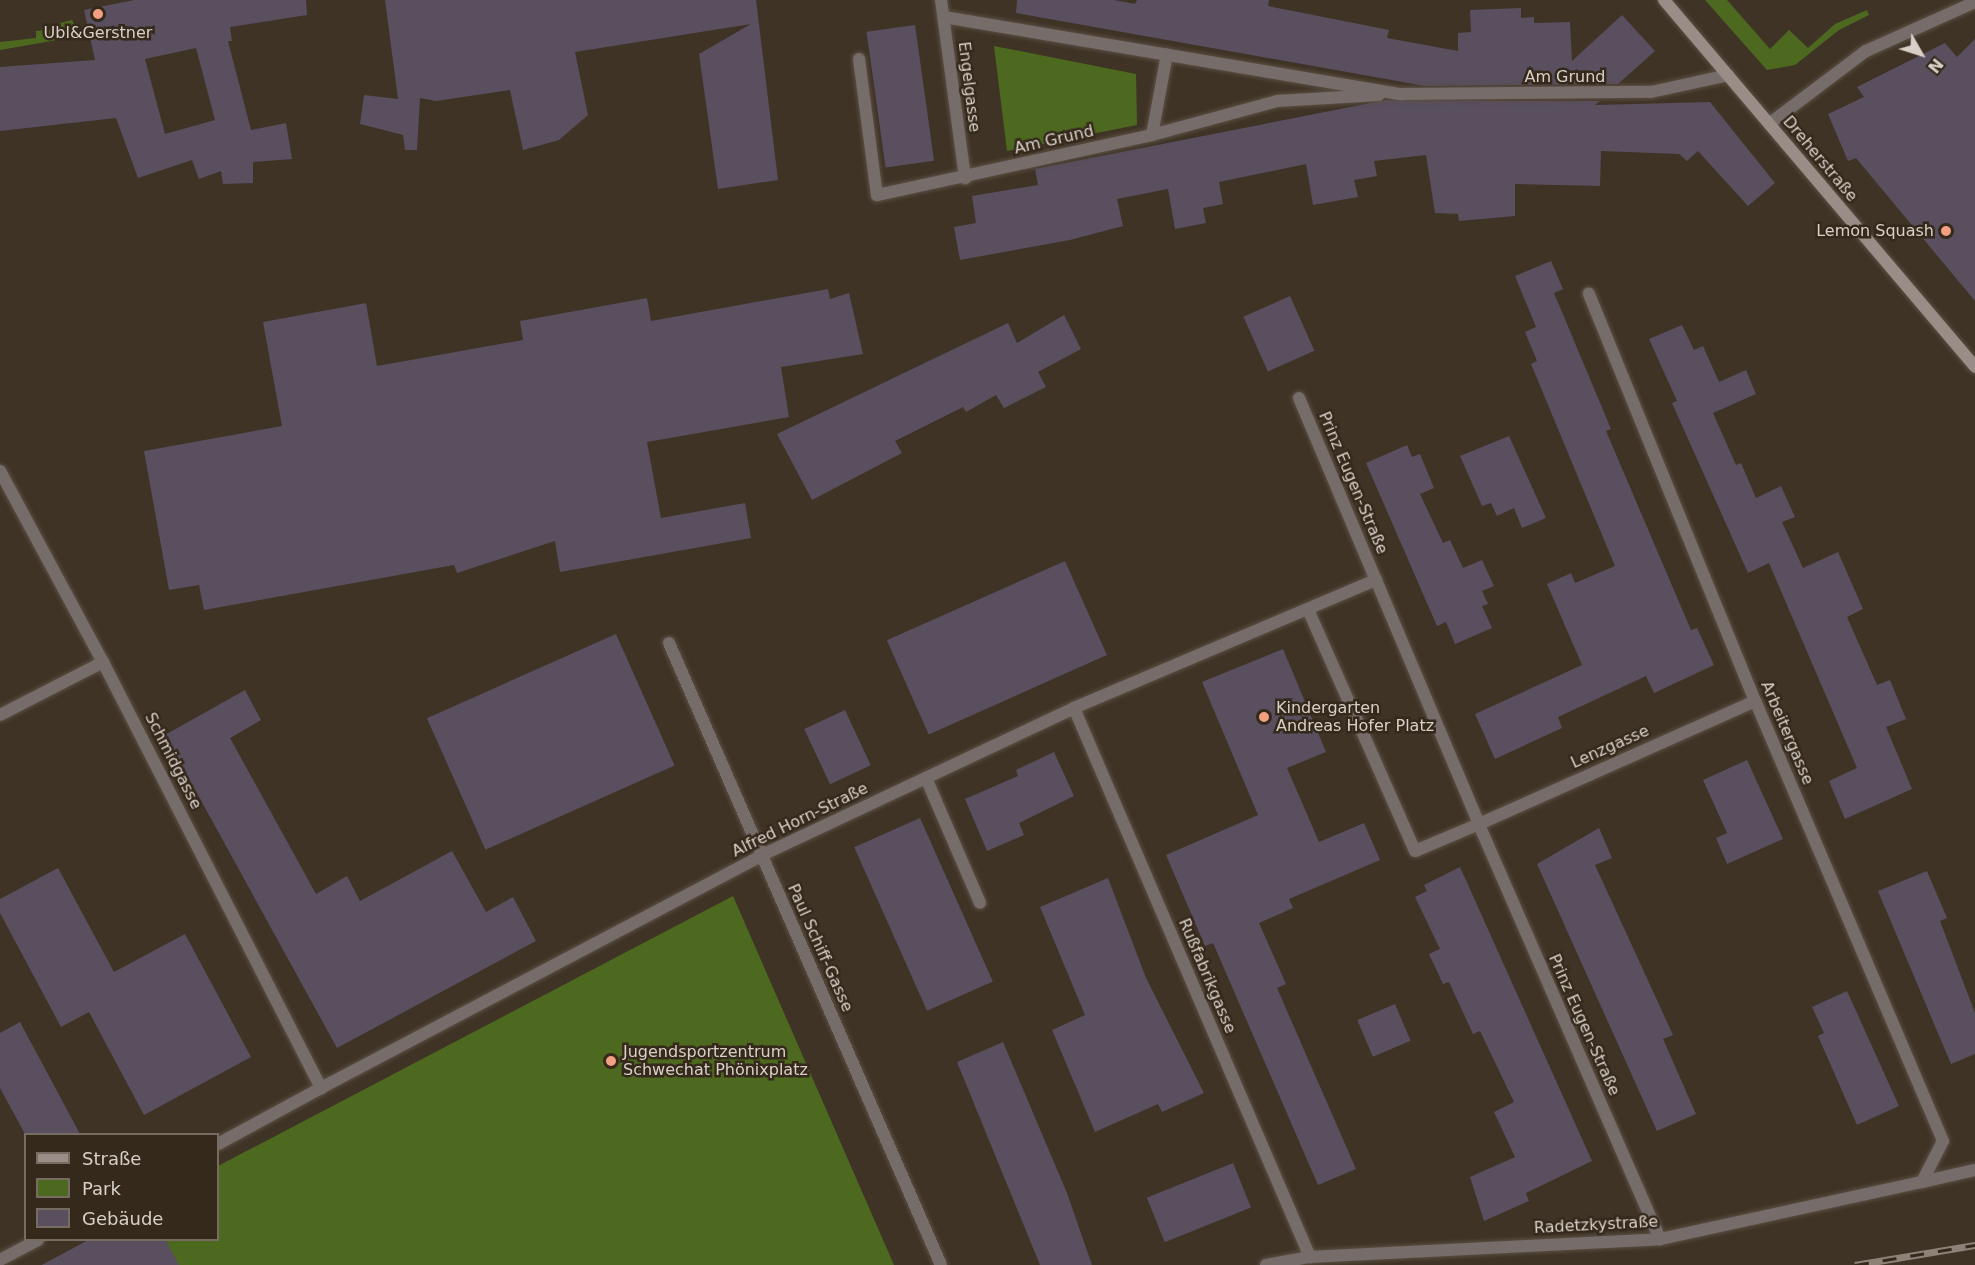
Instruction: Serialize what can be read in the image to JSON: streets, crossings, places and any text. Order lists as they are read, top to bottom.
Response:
{
  "streets": {
    "street": [
      "Am Grund",
      "Engelgasse",
      "Dreherstraße",
      "Prinz Eugen-Straße",
      "Arbeitergasse",
      "Lenzgasse",
      "Schmidgasse",
      "Alfred Horn-Straße",
      "Paul Schiff-Gasse",
      "Rußfabrikgasse",
      "Radetzkystraße"
    ]
  },
  "crossings": [
    ["Am Grund", "Engelgasse"],
    ["Am Grund", "Dreherstraße"],
    ["Prinz Eugen-Straße", "Lenzgasse"],
    ["Prinz Eugen-Straße", "Alfred Horn-Straße"],
    ["Prinz Eugen-Straße", "Radetzkystraße"],
    ["Arbeitergasse", "Lenzgasse"],
    ["Arbeitergasse", "Radetzkystraße"],
    ["Lenzgasse", "Alfred Horn-Straße"],
    ["Schmidgasse", "Alfred Horn-Straße"],
    ["Alfred Horn-Straße", "Paul Schiff-Gasse"],
    ["Alfred Horn-Straße", "Rußfabrikgasse"],
    ["Rußfabrikgasse", "Radetzkystraße"]
  ],
  "places": [
    "Ubl&Gerstner",
    "Lemon Squash",
    "Kindergarten Andreas Hofer Platz",
    "Jugendsportzentrum Schwechat Phönixplatz"
  ],
  "legend": ["Straße", "Park", "Gebäude"],
  "north": "bottom right"
}
